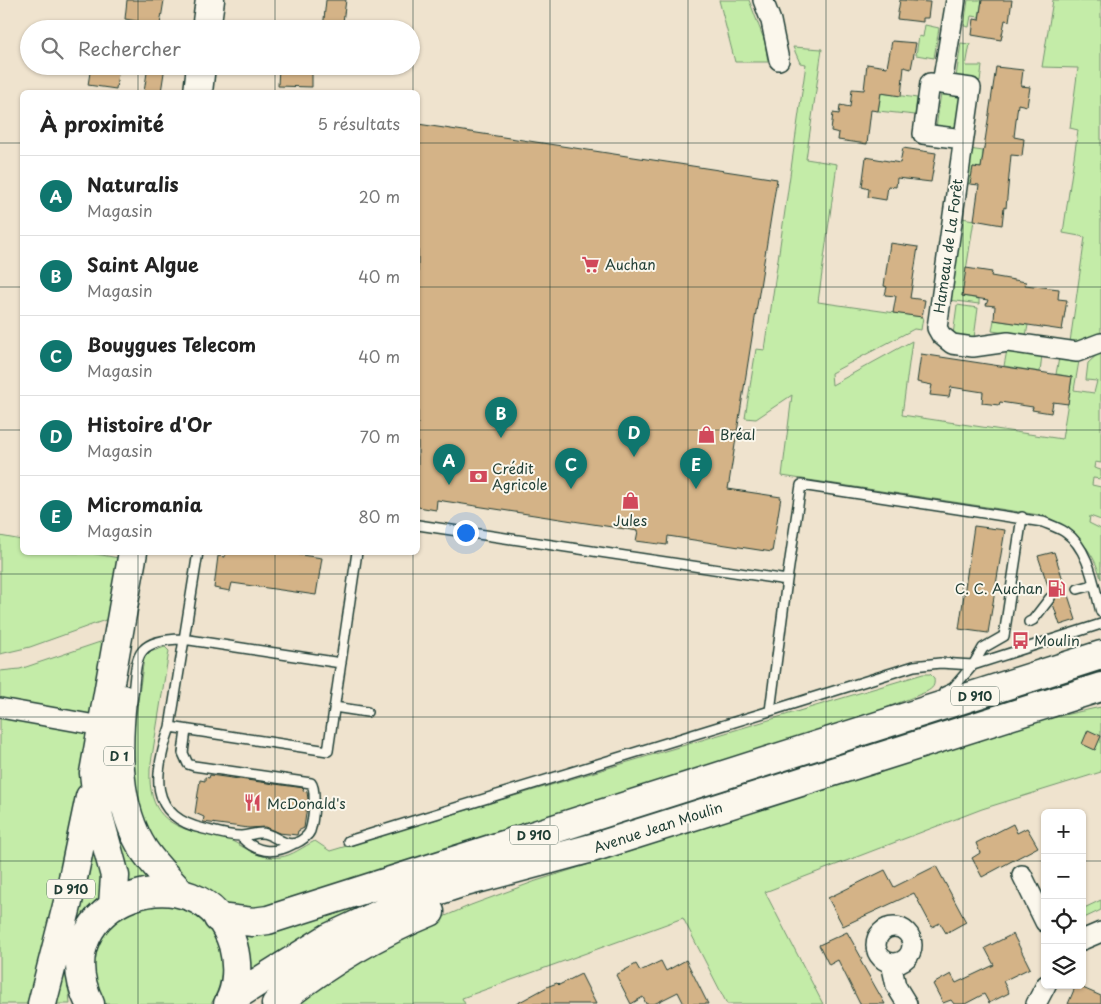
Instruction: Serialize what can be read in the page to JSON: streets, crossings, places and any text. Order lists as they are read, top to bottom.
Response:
{
  "streets": {
    "main road": ["D 910", "D 1", "Avenue Jean Moulin"],
    "street": ["Hameau de La Forêt"]
  },
  "crossings": [
    ["D 910", "D 1"],
    ["D 910", "Avenue Jean Moulin"]
  ],
  "places": {
    "supermarket": ["Auchan"],
    "shop": ["Bréal", "Jules"],
    "bank": ["Crédit Agricole"],
    "fuel station": ["C. C. Auchan"],
    "bus stop": ["Moulin"],
    "restaurant": ["McDonald's"]
  },
  "page": {
    "search": "Rechercher",
    "heading": ["À proximité", "5 résultats"],
    "list": [
      {
        "mark": "A",
        "name": "Naturalis",
        "note": "Magasin",
        "value": "20 m"
      },
      {
        "mark": "B",
        "name": "Saint Algue",
        "note": "Magasin",
        "value": "40 m"
      },
      {
        "mark": "C",
        "name": "Bouygues Telecom",
        "note": "Magasin",
        "value": "40 m"
      },
      {
        "mark": "D",
        "name": "Histoire d'Or",
        "note": "Magasin",
        "value": "70 m"
      },
      {
        "mark": "E",
        "name": "Micromania",
        "note": "Magasin",
        "value": "80 m"
      }
    ],
    "pins": [
      "B",
      "D",
      "A",
      "C",
      "E"
    ],
    "map_buttons": ["+", "−"]
  }
}
